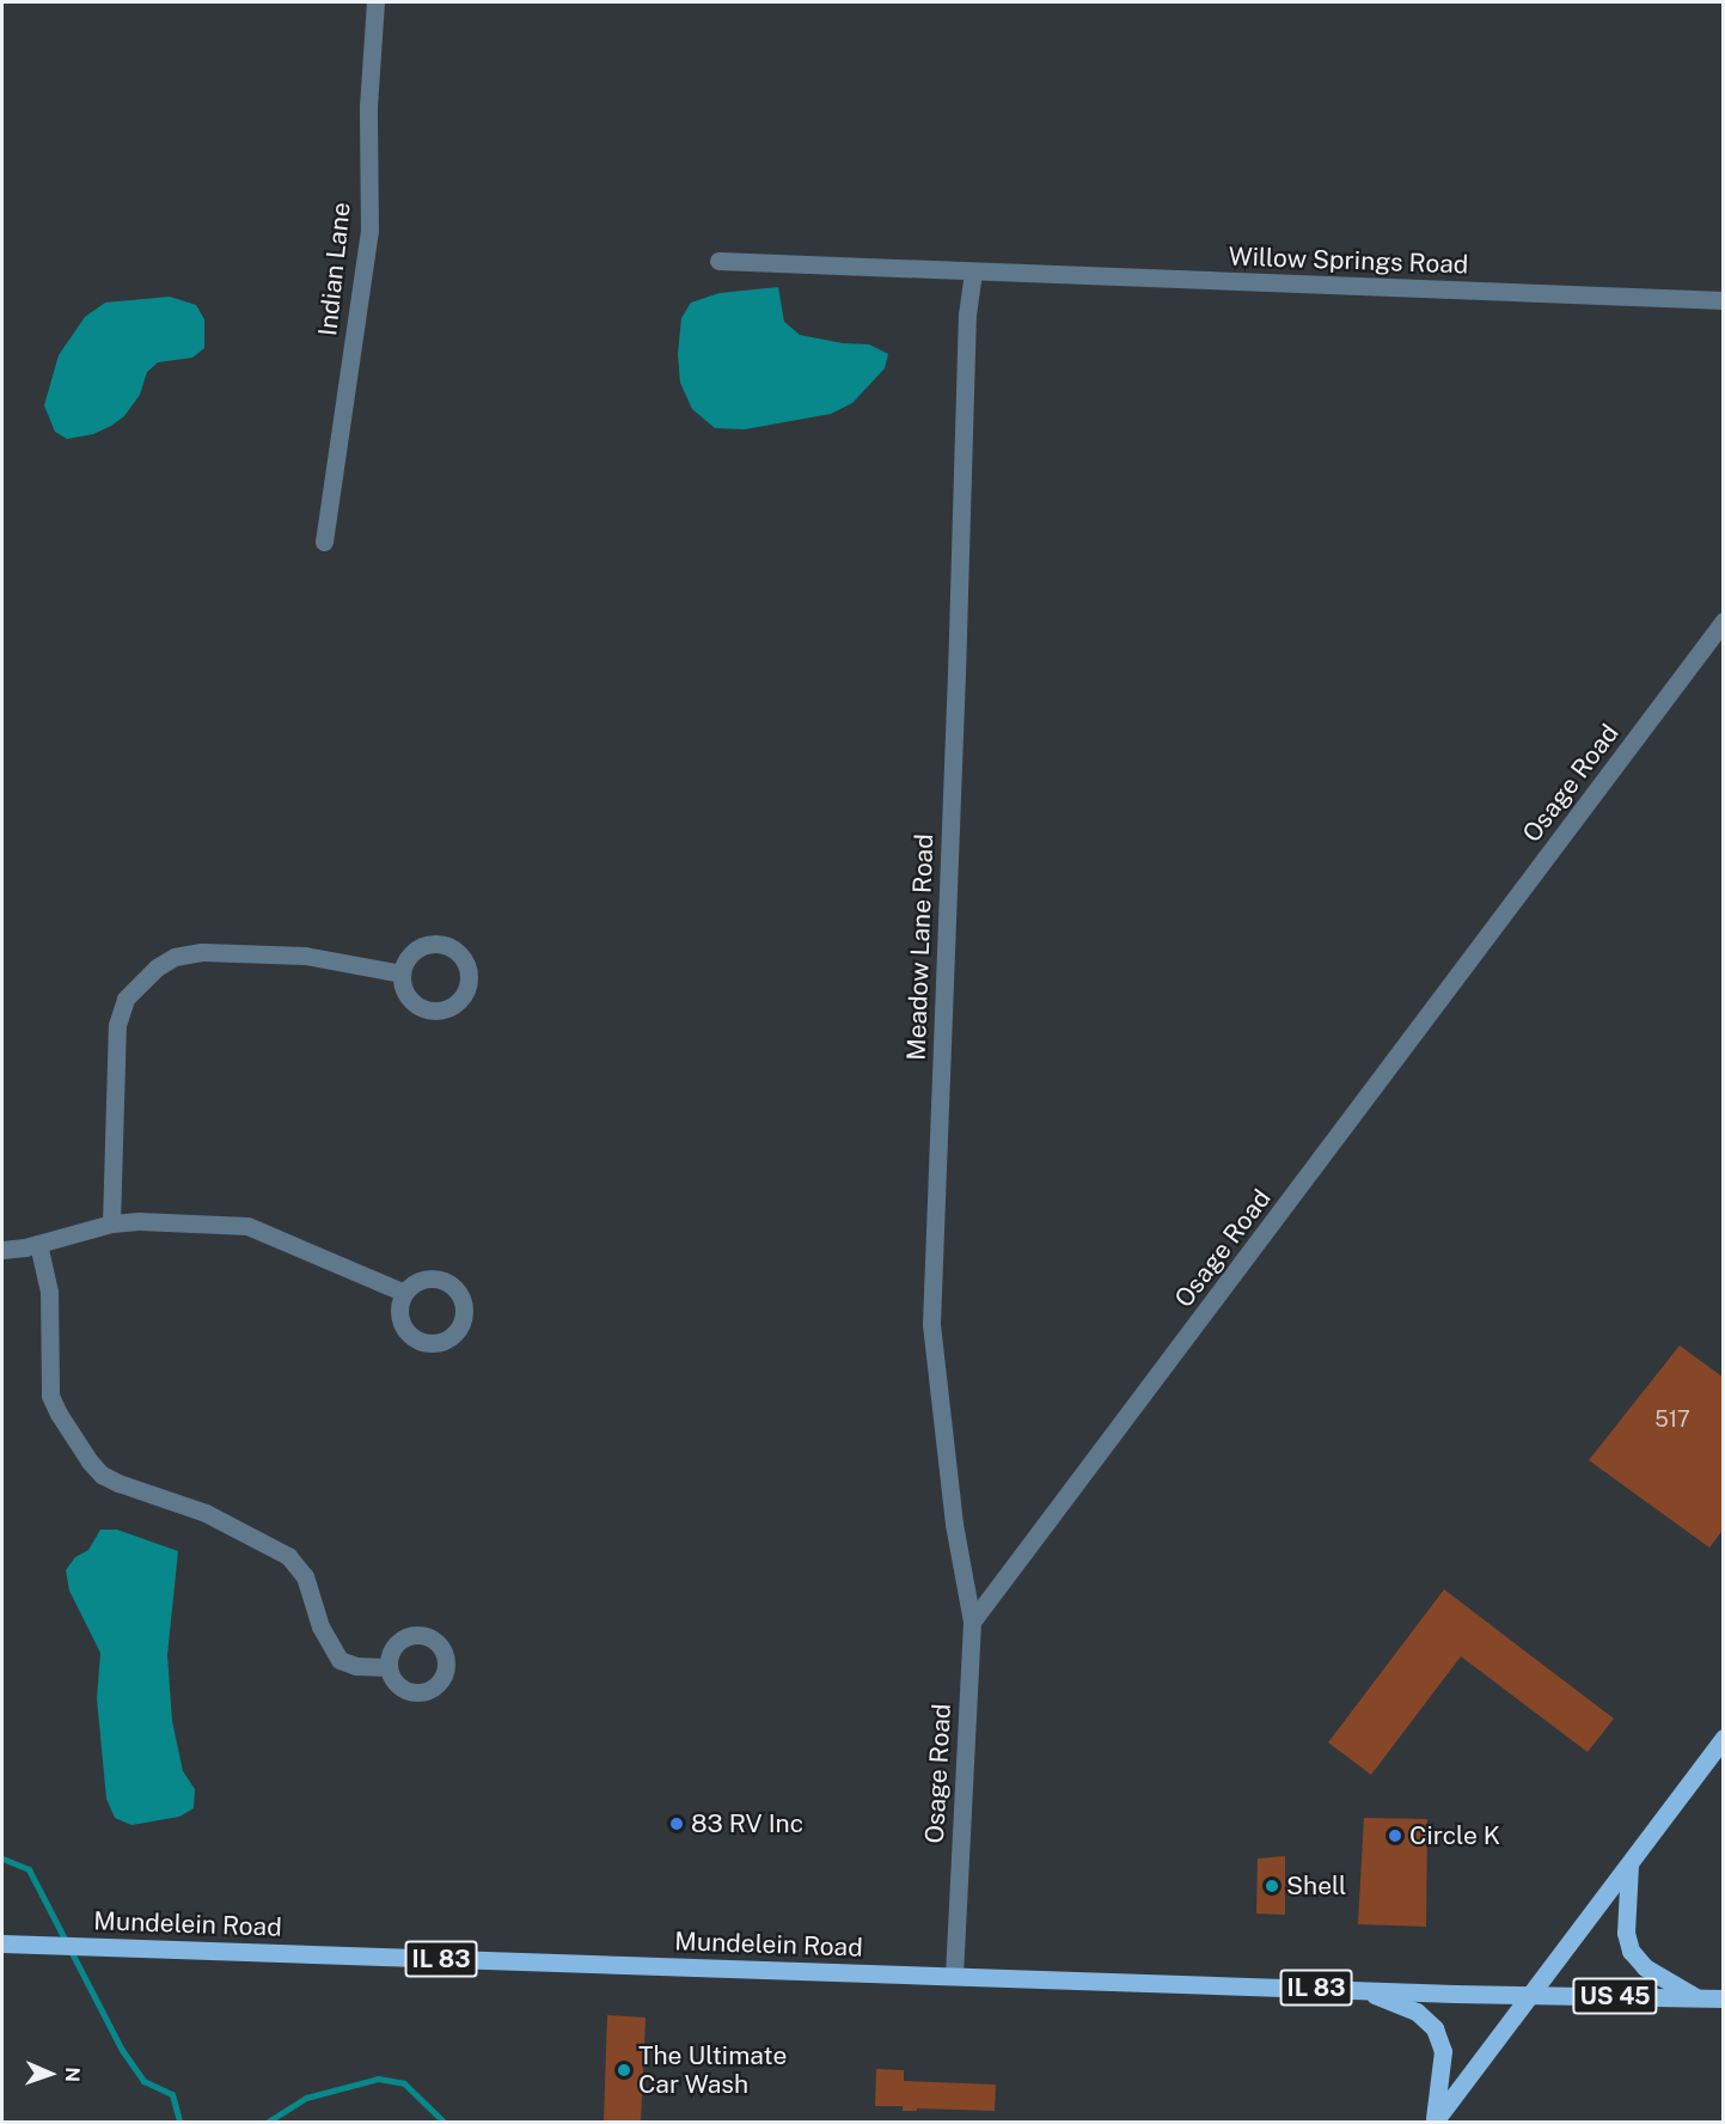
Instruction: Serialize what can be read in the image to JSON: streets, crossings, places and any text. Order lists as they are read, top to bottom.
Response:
{
  "streets": {
    "main road": ["Mundelein Road", "IL 83", "US 45"],
    "street": [
      "Willow Springs Road",
      "Indian Lane",
      "Osage Road",
      "Meadow Lane Road"
    ]
  },
  "crossings": [
    ["Willow Springs Road", "Meadow Lane Road"],
    ["Osage Road", "Meadow Lane Road"],
    ["Osage Road", "Mundelein Road"],
    ["Mundelein Road", "US 45"]
  ],
  "places": [
    "83 RV Inc",
    "Circle K",
    "Shell",
    "The Ultimate Car Wash"
  ],
  "house_numbers": ["517"],
  "north": "right"
}
